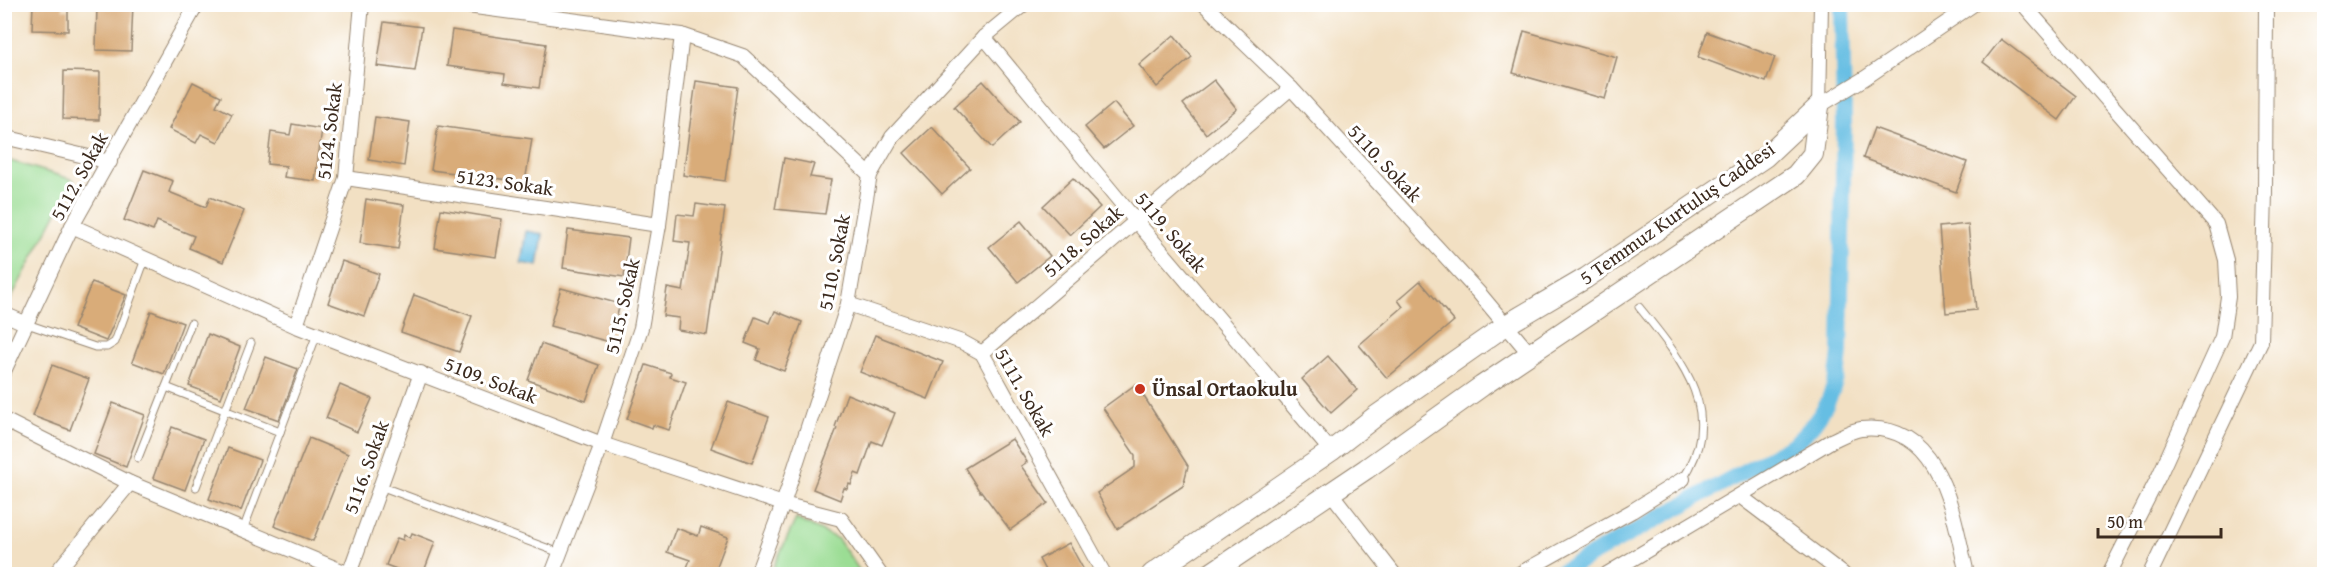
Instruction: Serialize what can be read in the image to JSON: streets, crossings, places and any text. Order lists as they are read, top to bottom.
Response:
{
  "streets": {
    "main road": ["5 Temmuz Kurtuluş Caddesi"],
    "street": [
      "5124. Sokak",
      "5110. Sokak",
      "5112. Sokak",
      "5123. Sokak",
      "5119. Sokak",
      "5118. Sokak",
      "5115. Sokak",
      "5109. Sokak",
      "5111. Sokak",
      "5116. Sokak"
    ]
  },
  "crossings": [
    ["5124. Sokak", "5123. Sokak"],
    ["5124. Sokak", "5109. Sokak"],
    ["5110. Sokak", "5 Temmuz Kurtuluş Caddesi"],
    ["5110. Sokak", "5119. Sokak"],
    ["5110. Sokak", "5118. Sokak"],
    ["5110. Sokak", "5109. Sokak"],
    ["5110. Sokak", "5111. Sokak"],
    ["5112. Sokak", "5109. Sokak"],
    ["5123. Sokak", "5115. Sokak"],
    ["5 Temmuz Kurtuluş Caddesi", "5119. Sokak"],
    ["5119. Sokak", "5118. Sokak"],
    ["5118. Sokak", "5111. Sokak"],
    ["5115. Sokak", "5109. Sokak"],
    ["5109. Sokak", "5116. Sokak"]
  ],
  "places": ["Ünsal Ortaokulu"],
  "scale_bar": "50 m"
}
